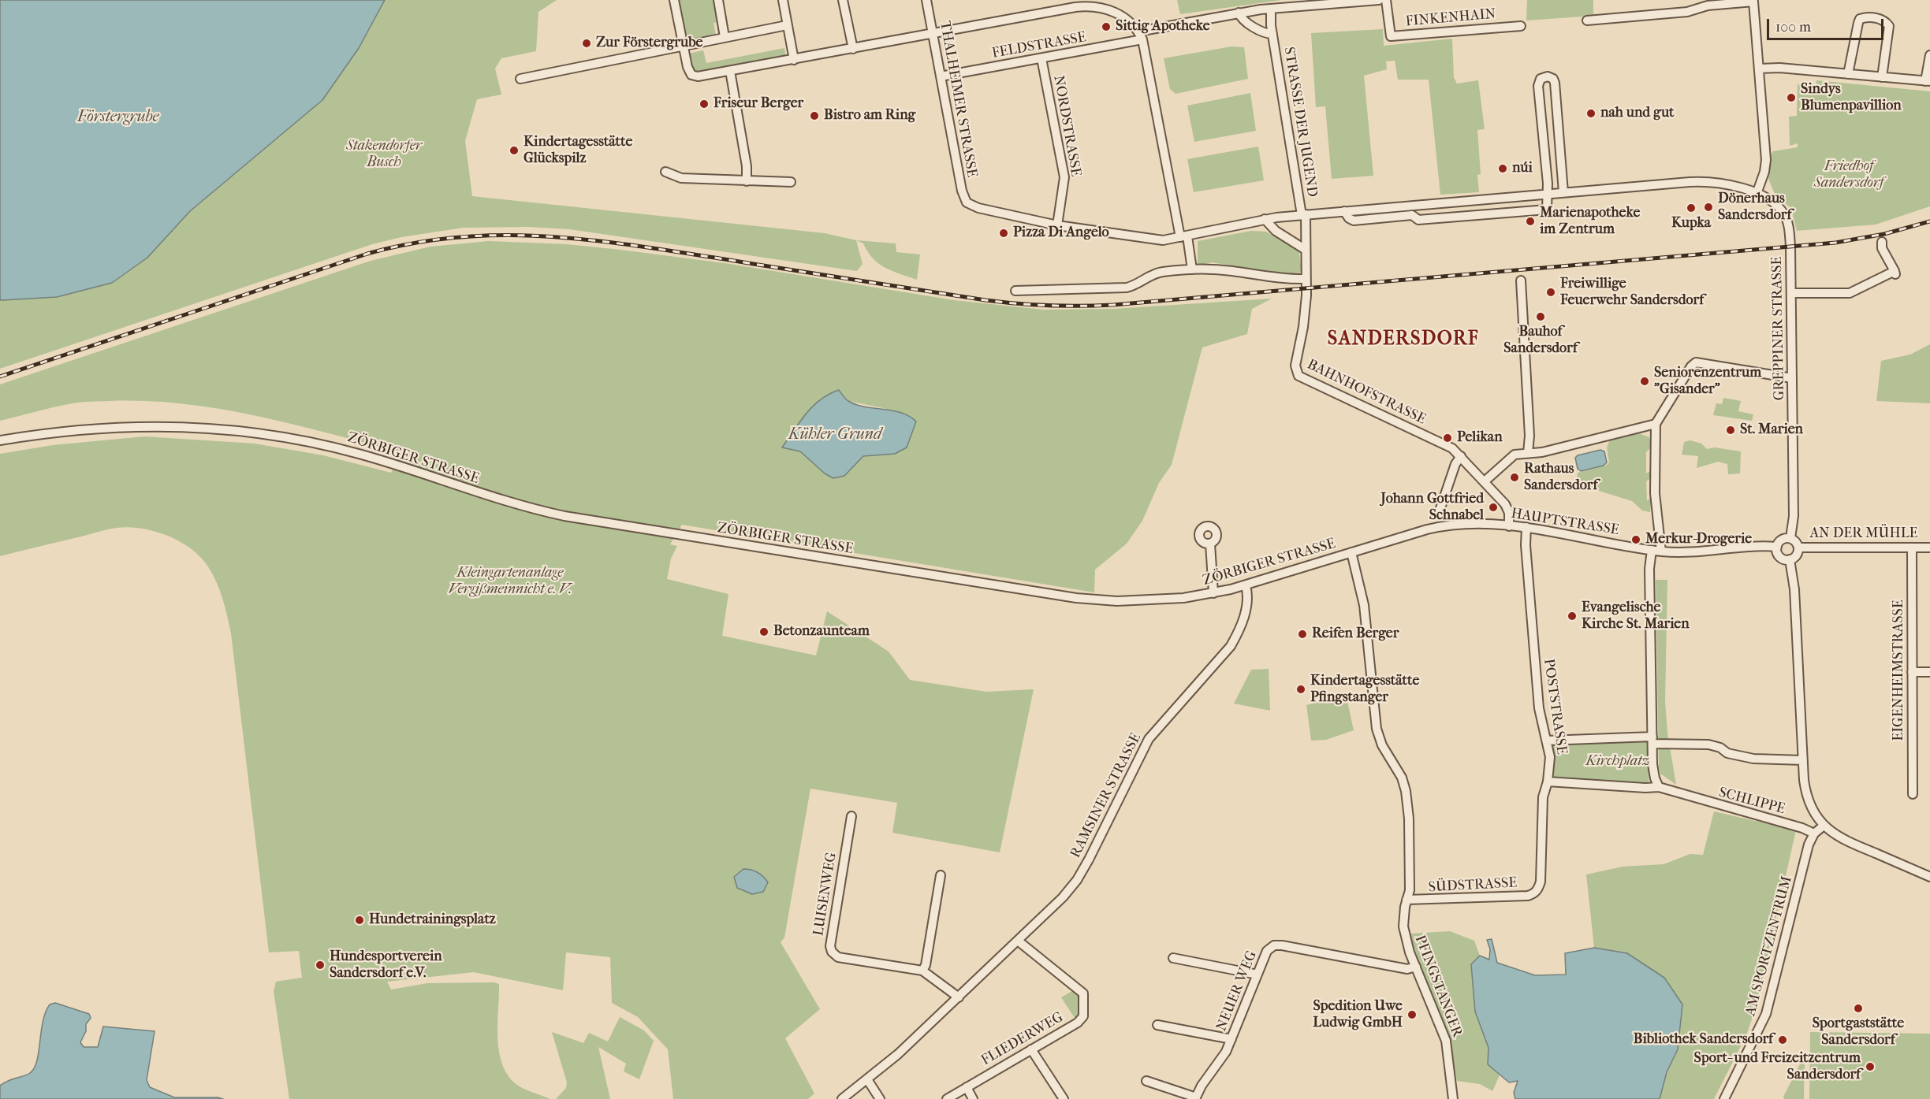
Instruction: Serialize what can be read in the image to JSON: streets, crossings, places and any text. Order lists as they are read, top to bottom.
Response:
{
  "streets": {
    "street": [
      "FINKENHAIN",
      "FELDSTRASSE",
      "THALHEIMER STRASSE",
      "STRASSE DER JUGEND",
      "NORDSTRASSE",
      "GREPPINER STRASSE",
      "BAHNHOFSTRASSE",
      "ZÖRBIGER STRASSE",
      "HAUPTSTRASSE",
      "AN DER MÜHLE",
      "EIGENHEIMSTRASSE",
      "POSTSTRASSE",
      "RAMSINER STRASSE",
      "SCHLIPPE",
      "SÜDSTRASSE",
      "LUISENWEG",
      "AM SPORTZENTRUM",
      "PFINGSTANGER",
      "NEUER WEG",
      "FLIEDERWEG"
    ]
  },
  "crossings": [
    ["FELDSTRASSE", "THALHEIMER STRASSE"],
    ["FELDSTRASSE", "STRASSE DER JUGEND"],
    ["FELDSTRASSE", "NORDSTRASSE"],
    ["THALHEIMER STRASSE", "NORDSTRASSE"],
    ["STRASSE DER JUGEND", "BAHNHOFSTRASSE"],
    ["GREPPINER STRASSE", "HAUPTSTRASSE"],
    ["GREPPINER STRASSE", "AN DER MÜHLE"],
    ["BAHNHOFSTRASSE", "HAUPTSTRASSE"],
    ["ZÖRBIGER STRASSE", "HAUPTSTRASSE"],
    ["ZÖRBIGER STRASSE", "RAMSINER STRASSE"],
    ["ZÖRBIGER STRASSE", "PFINGSTANGER"],
    ["HAUPTSTRASSE", "AN DER MÜHLE"],
    ["HAUPTSTRASSE", "POSTSTRASSE"],
    ["HAUPTSTRASSE", "PFINGSTANGER"],
    ["AN DER MÜHLE", "EIGENHEIMSTRASSE"],
    ["POSTSTRASSE", "SÜDSTRASSE"],
    ["RAMSINER STRASSE", "LUISENWEG"],
    ["RAMSINER STRASSE", "FLIEDERWEG"],
    ["SCHLIPPE", "AM SPORTZENTRUM"],
    ["SÜDSTRASSE", "PFINGSTANGER"],
    ["PFINGSTANGER", "NEUER WEG"]
  ],
  "districts": ["SANDERSDORF"],
  "water": ["Förstergrube", "Kühler Grund"],
  "parks": [
    "Stakendorfer Busch",
    "Friedhof Sandersdorf",
    "Kleingartenanlage Vergißmeinnicht e. V.",
    "Kirchplatz"
  ],
  "places": [
    "Sittig Apotheke",
    "Zur Förstergrube",
    "Sindys Blumenpavillion",
    "Friseur Berger",
    "nah und gut",
    "Bistro am Ring",
    "Kindertagesstätte Glückspilz",
    "núi",
    "Dönerhaus Sandersdorf",
    "Kupka",
    "Marienapotheke im Zentrum",
    "Pizza Di Angelo",
    "Freiwillige Feuerwehr Sandersdorf",
    "Bauhof Sandersdorf",
    "Seniorenzentrum \"Gisander\"",
    "St. Marien",
    "Pelikan",
    "Rathaus Sandersdorf",
    "Johann Gottfried Schnabel",
    "Merkur-Drogerie",
    "Evangelische Kirche St. Marien",
    "Betonzaunteam",
    "Reifen Berger",
    "Kindertagesstätte Pfingstanger",
    "Hundetrainingsplatz",
    "Hundesportverein Sandersdorf e.V.",
    "Sportgaststätte Sandersdorf",
    "Spedition Uwe Ludwig GmbH",
    "Bibliothek Sandersdorf",
    "Sport- und Freizeitzentrum Sandersdorf"
  ],
  "scale_bar": "100 m"
}
